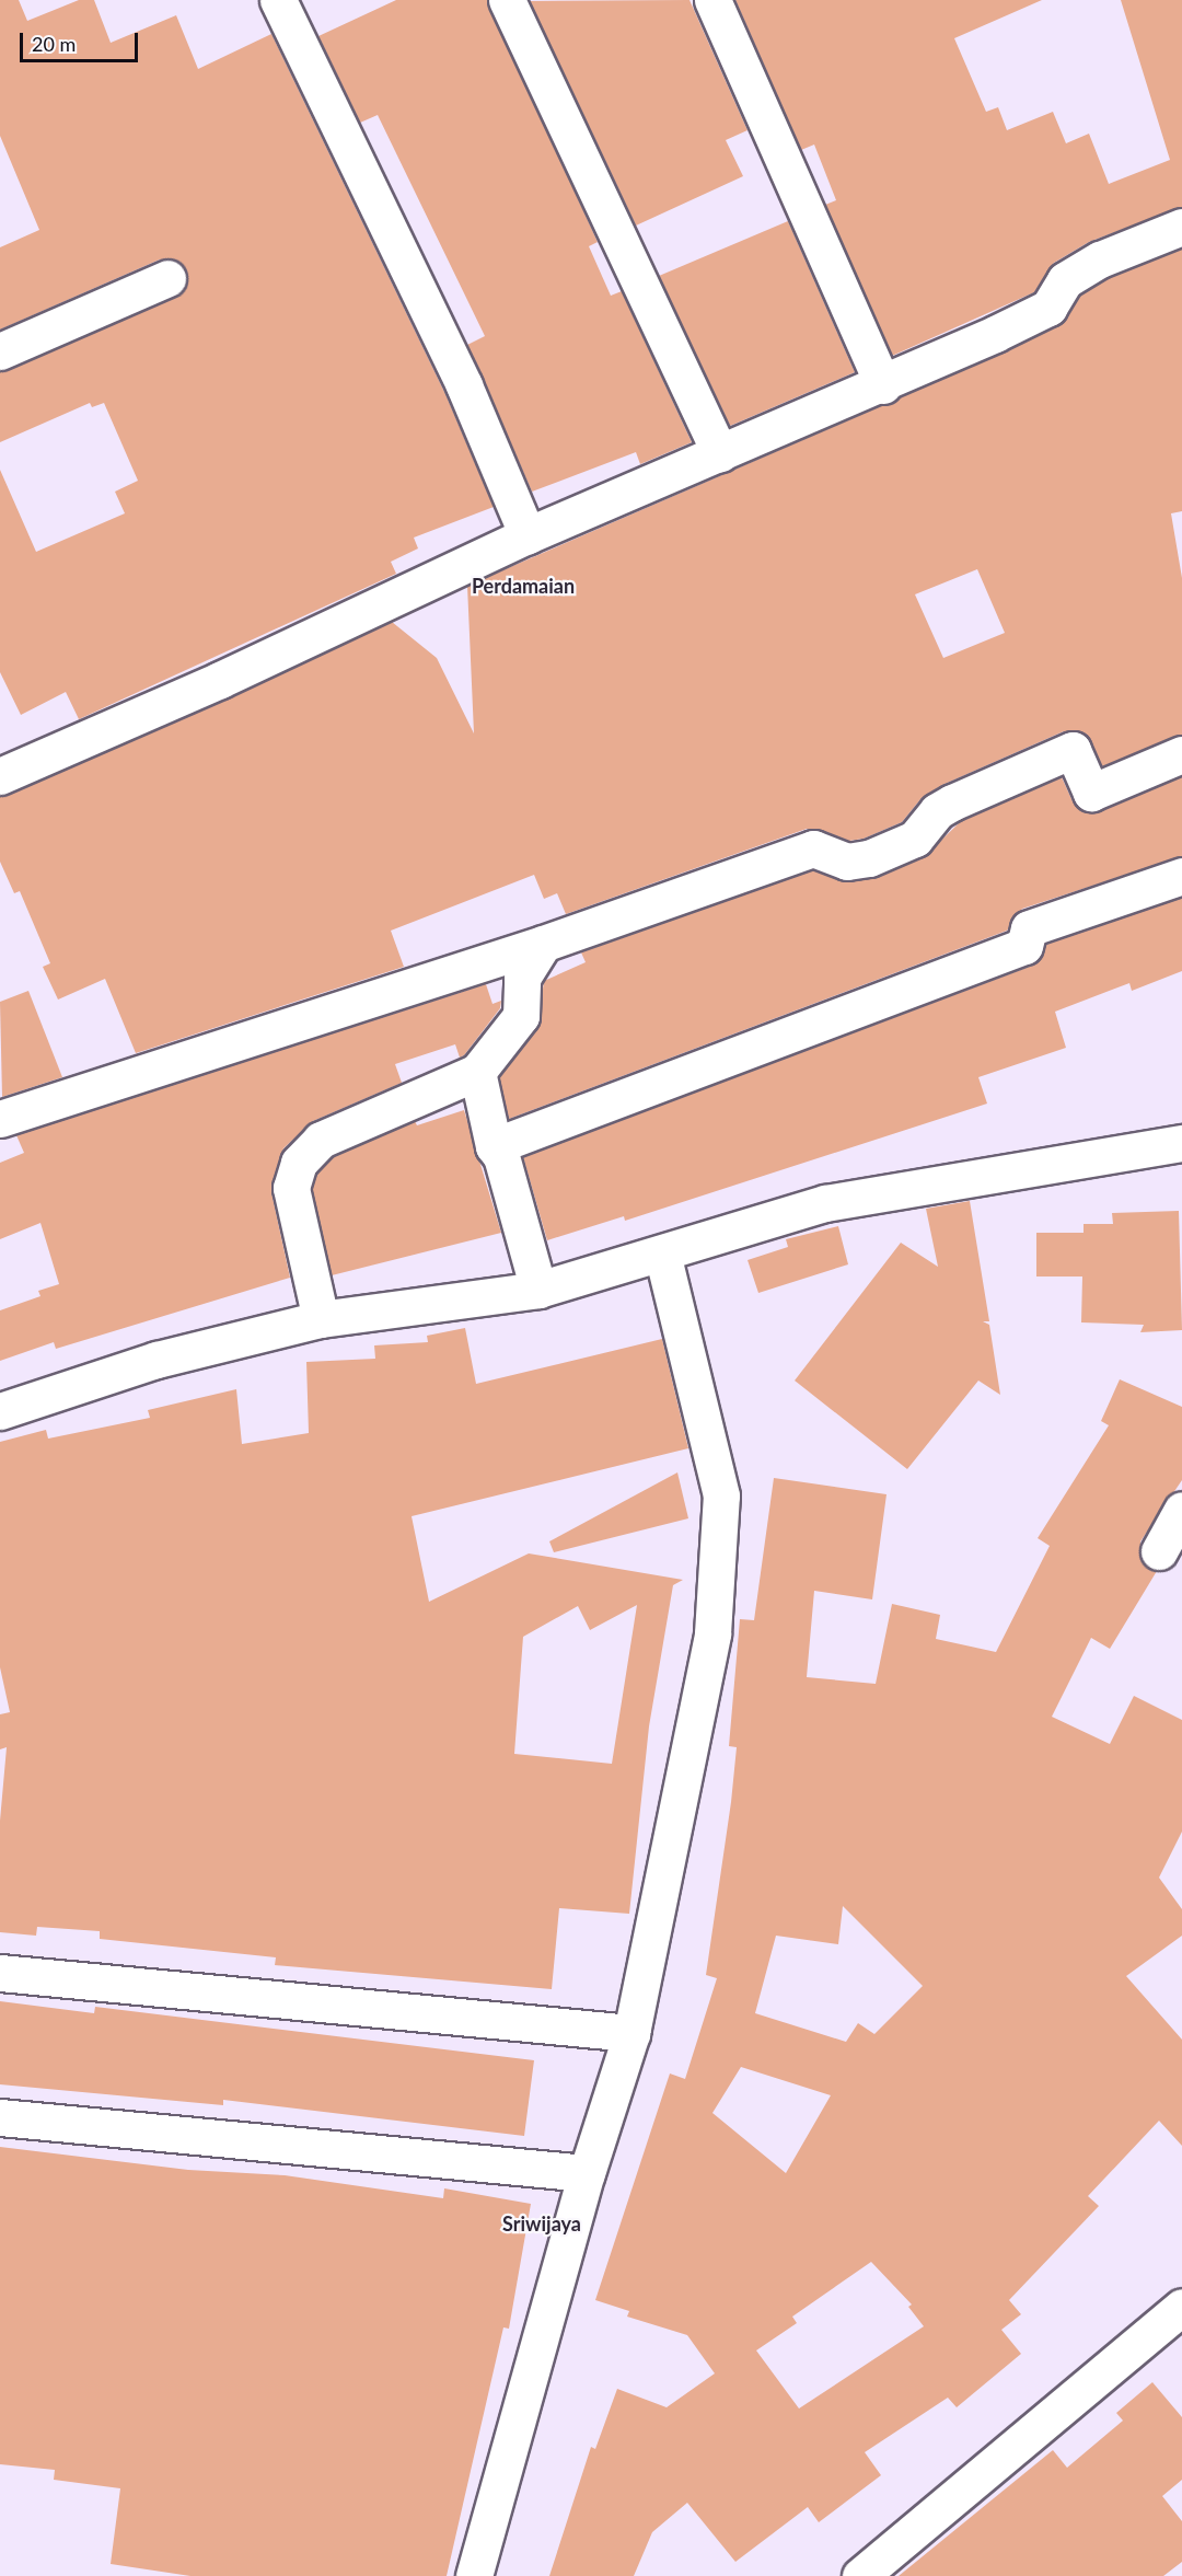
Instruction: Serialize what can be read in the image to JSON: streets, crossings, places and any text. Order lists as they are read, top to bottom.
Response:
{
  "districts": ["Perdamaian", "Sriwijaya"],
  "scale_bar": "20 m"
}
